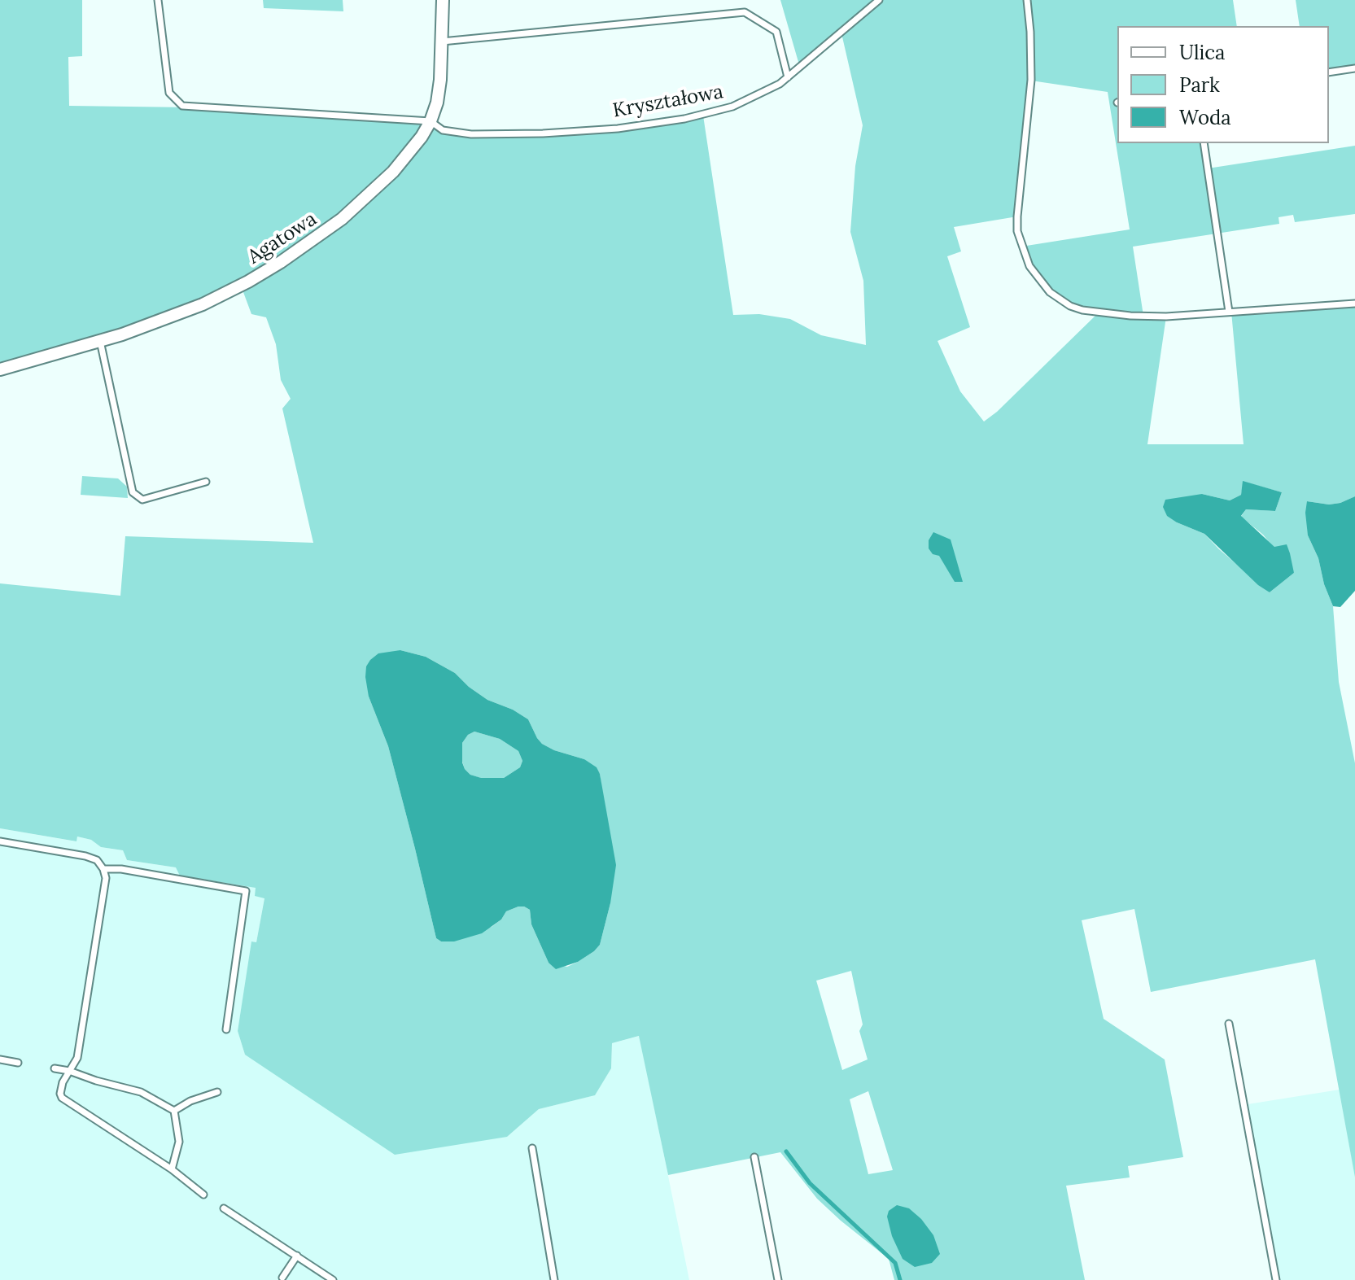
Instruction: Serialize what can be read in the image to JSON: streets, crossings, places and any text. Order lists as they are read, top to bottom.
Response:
{
  "streets": {
    "street": ["Agatowa"],
    "lane": ["Kryształowa"]
  },
  "crossings": [
    ["Kryształowa", "Agatowa"]
  ],
  "legend": ["Ulica", "Park", "Woda"]
}
